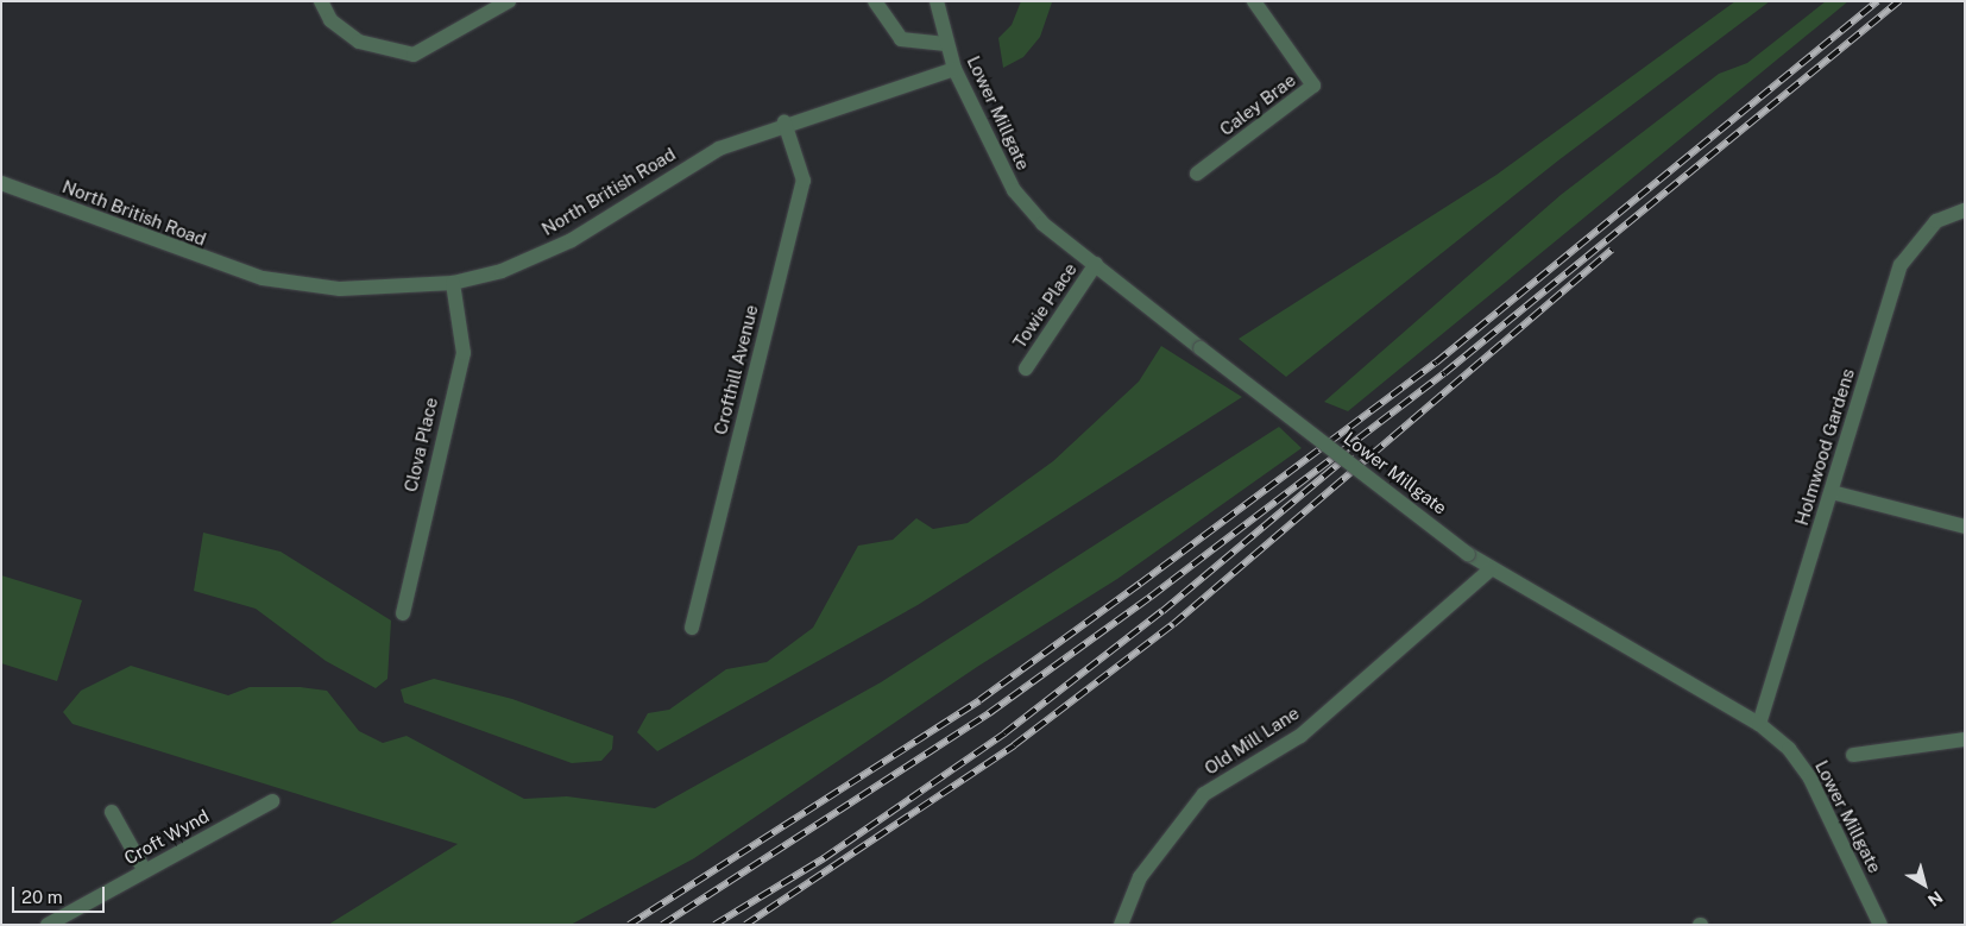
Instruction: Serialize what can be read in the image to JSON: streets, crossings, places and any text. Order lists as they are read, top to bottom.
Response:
{
  "streets": {
    "street": [
      "Caley Brae",
      "Lower Millgate",
      "North British Road",
      "Towie Place",
      "Crofthill Avenue",
      "Clova Place",
      "Holmwood Gardens",
      "Old Mill Lane",
      "Croft Wynd"
    ]
  },
  "crossings": [
    ["Lower Millgate", "North British Road"],
    ["Lower Millgate", "Towie Place"],
    ["Lower Millgate", "Holmwood Gardens"],
    ["Lower Millgate", "Old Mill Lane"],
    ["North British Road", "Crofthill Avenue"],
    ["North British Road", "Clova Place"]
  ],
  "scale_bar": "20 m",
  "north": "bottom right"
}
